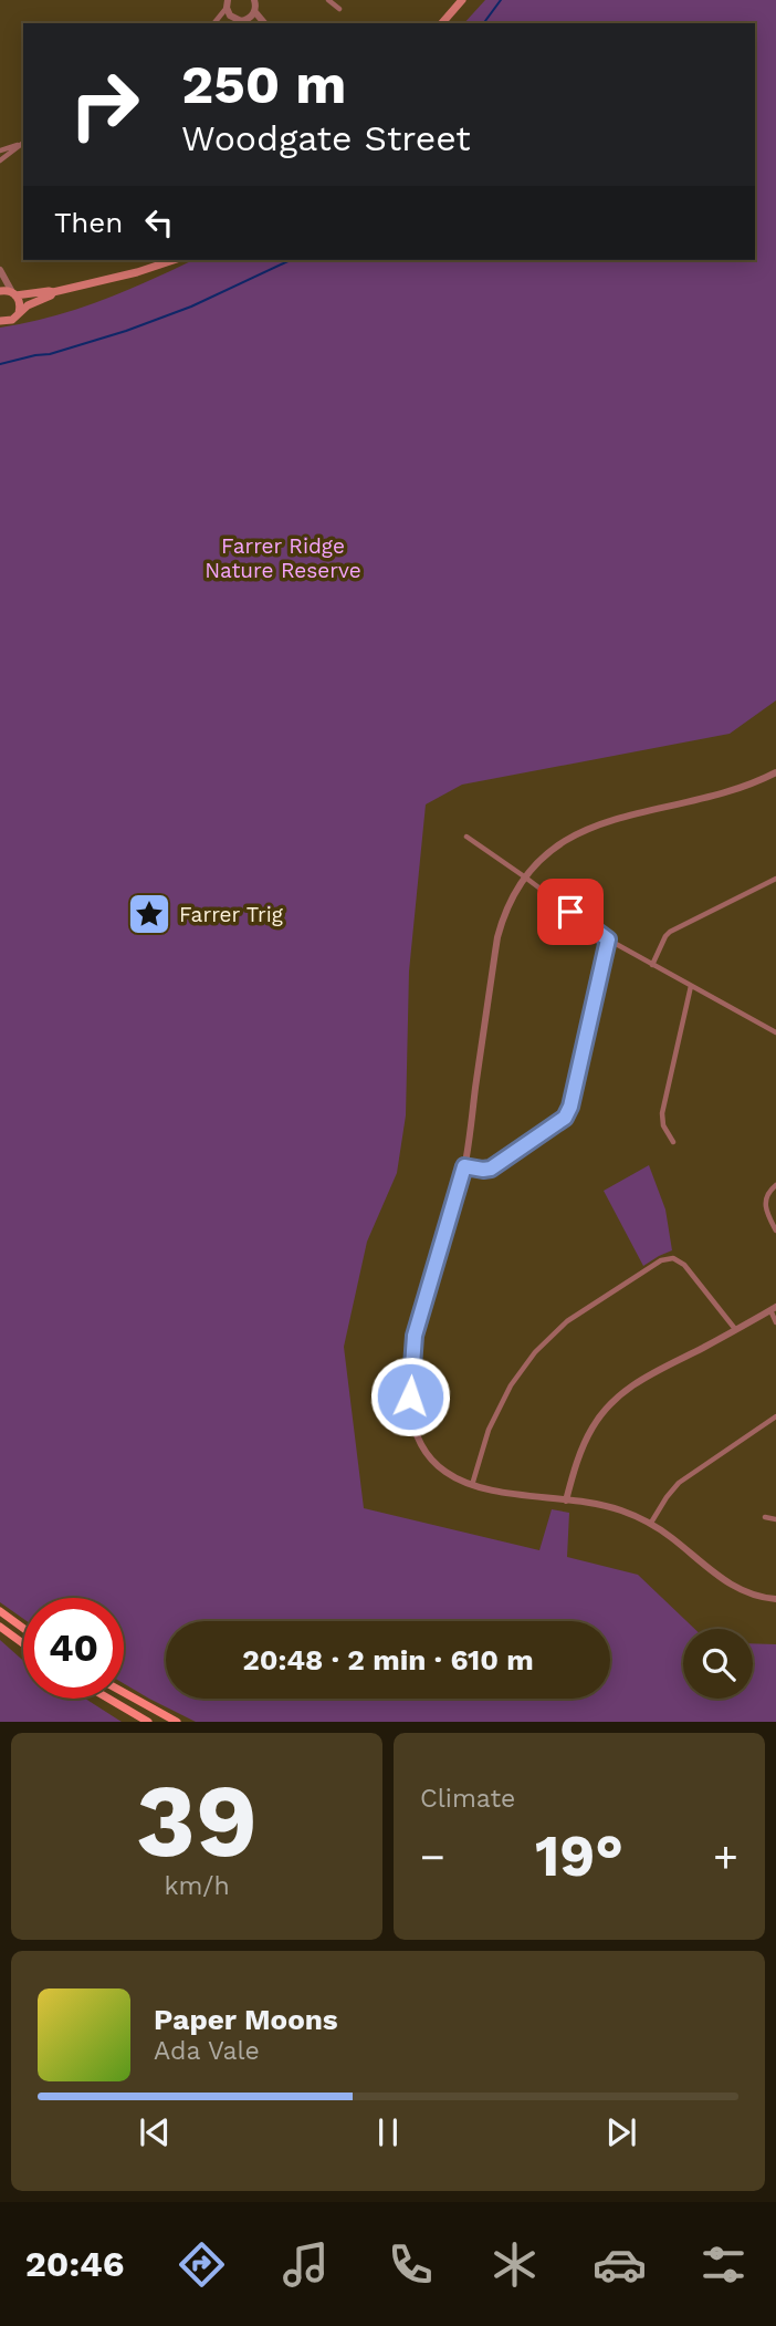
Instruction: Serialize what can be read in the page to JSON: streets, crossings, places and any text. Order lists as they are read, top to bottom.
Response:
{
  "parks": ["Farrer Ridge Nature Reserve"],
  "places": {
    "place": ["Farrer Trig"]
  },
  "page": {
    "turn": ["250 m", "Woodgate Street"],
    "then": "Then",
    "limit": "40",
    "trip": "20:48 · 2 min · 610 m",
    "tile": [
      ["39", "km/h"],
      "Climate"
    ],
    "heat": ["−", "19°", "+"],
    "song": ["Paper Moons", "Ada Vale"],
    "tabs": "20:46"
  }
}
